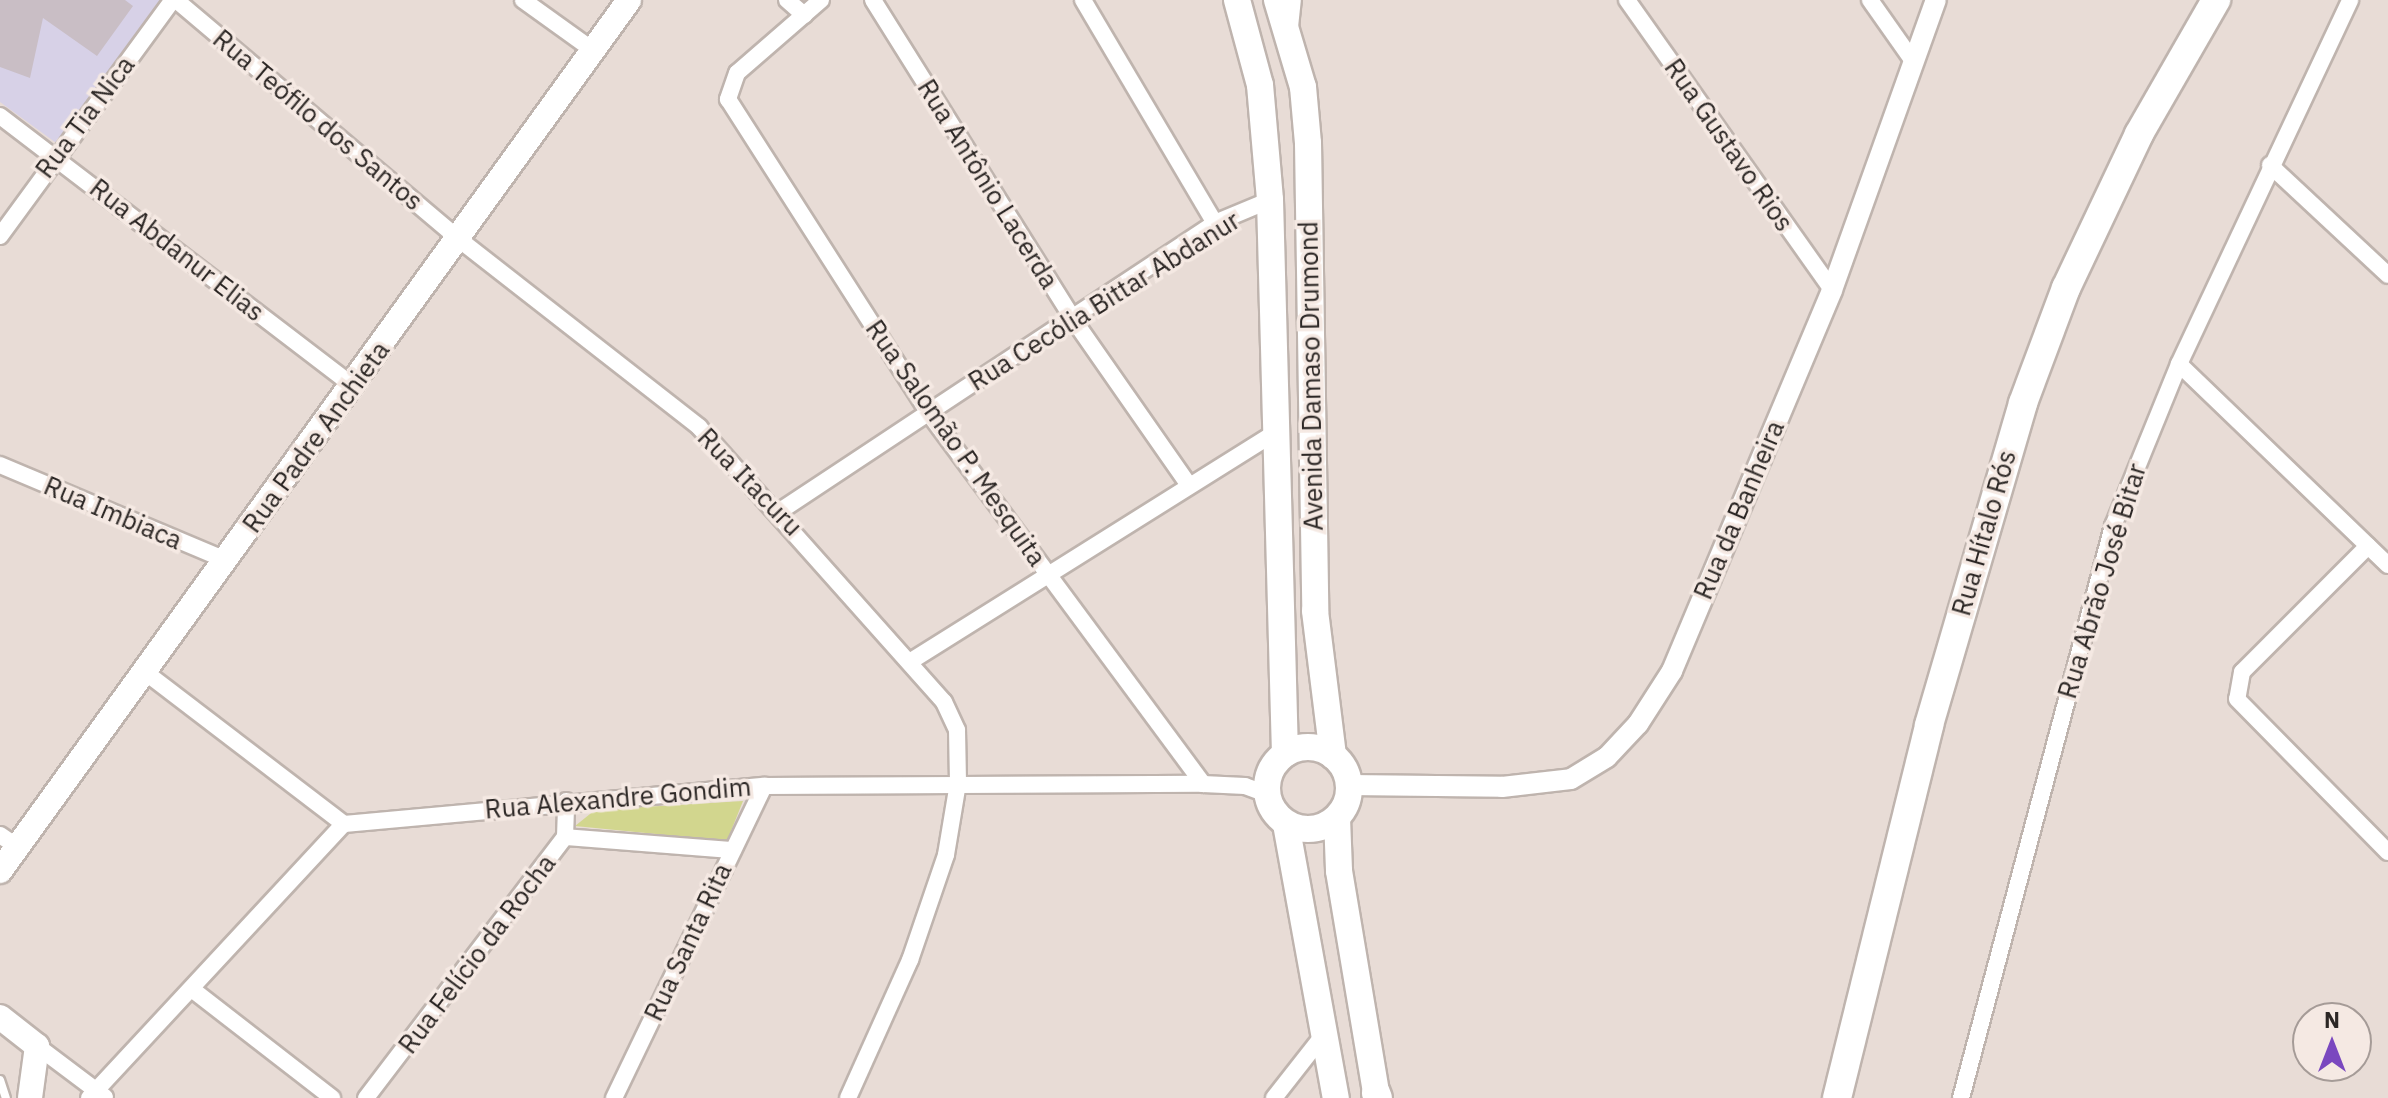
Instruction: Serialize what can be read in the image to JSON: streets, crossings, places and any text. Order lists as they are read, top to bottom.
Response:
{
  "streets": {
    "highway": ["Rua Hítalo Rós"],
    "main road": ["Avenida Damaso Drumond", "Rua Padre Anchieta"],
    "street": [
      "Rua Tia Nica",
      "Rua Teófilo dos Santos",
      "Rua Gustavo Rios",
      "Rua Antônio Lacerda",
      "Rua Abdanur Elias",
      "Rua Cecólia Bittar Abdanur",
      "Rua Salomão P. Mesquita",
      "Rua Itacuru",
      "Rua da Banheira",
      "Rua Imbiaca",
      "Rua Abrão José Bitar",
      "Rua Alexandre Gondim",
      "Rua Santa Rita",
      "Rua Felício da Rocha"
    ]
  },
  "crossings": [
    ["Rua Tia Nica", "Rua Teófilo dos Santos"],
    ["Rua Tia Nica", "Rua Abdanur Elias"],
    ["Rua Teófilo dos Santos", "Rua Padre Anchieta"],
    ["Rua Teófilo dos Santos", "Rua Itacuru"],
    ["Rua Gustavo Rios", "Rua da Banheira"],
    ["Rua Antônio Lacerda", "Rua Cecólia Bittar Abdanur"],
    ["Rua Abdanur Elias", "Rua Padre Anchieta"],
    ["Rua Cecólia Bittar Abdanur", "Avenida Damaso Drumond"],
    ["Rua Cecólia Bittar Abdanur", "Rua Salomão P. Mesquita"],
    ["Rua Cecólia Bittar Abdanur", "Rua Itacuru"],
    ["Avenida Damaso Drumond", "Rua da Banheira"],
    ["Avenida Damaso Drumond", "Rua Alexandre Gondim"],
    ["Rua Padre Anchieta", "Rua Itacuru"],
    ["Rua Padre Anchieta", "Rua Imbiaca"],
    ["Rua Salomão P. Mesquita", "Rua Alexandre Gondim"],
    ["Rua Itacuru", "Rua Alexandre Gondim"],
    ["Rua da Banheira", "Rua Alexandre Gondim"],
    ["Rua Alexandre Gondim", "Rua Santa Rita"],
    ["Rua Alexandre Gondim", "Rua Felício da Rocha"]
  ],
  "north": "top"
}
